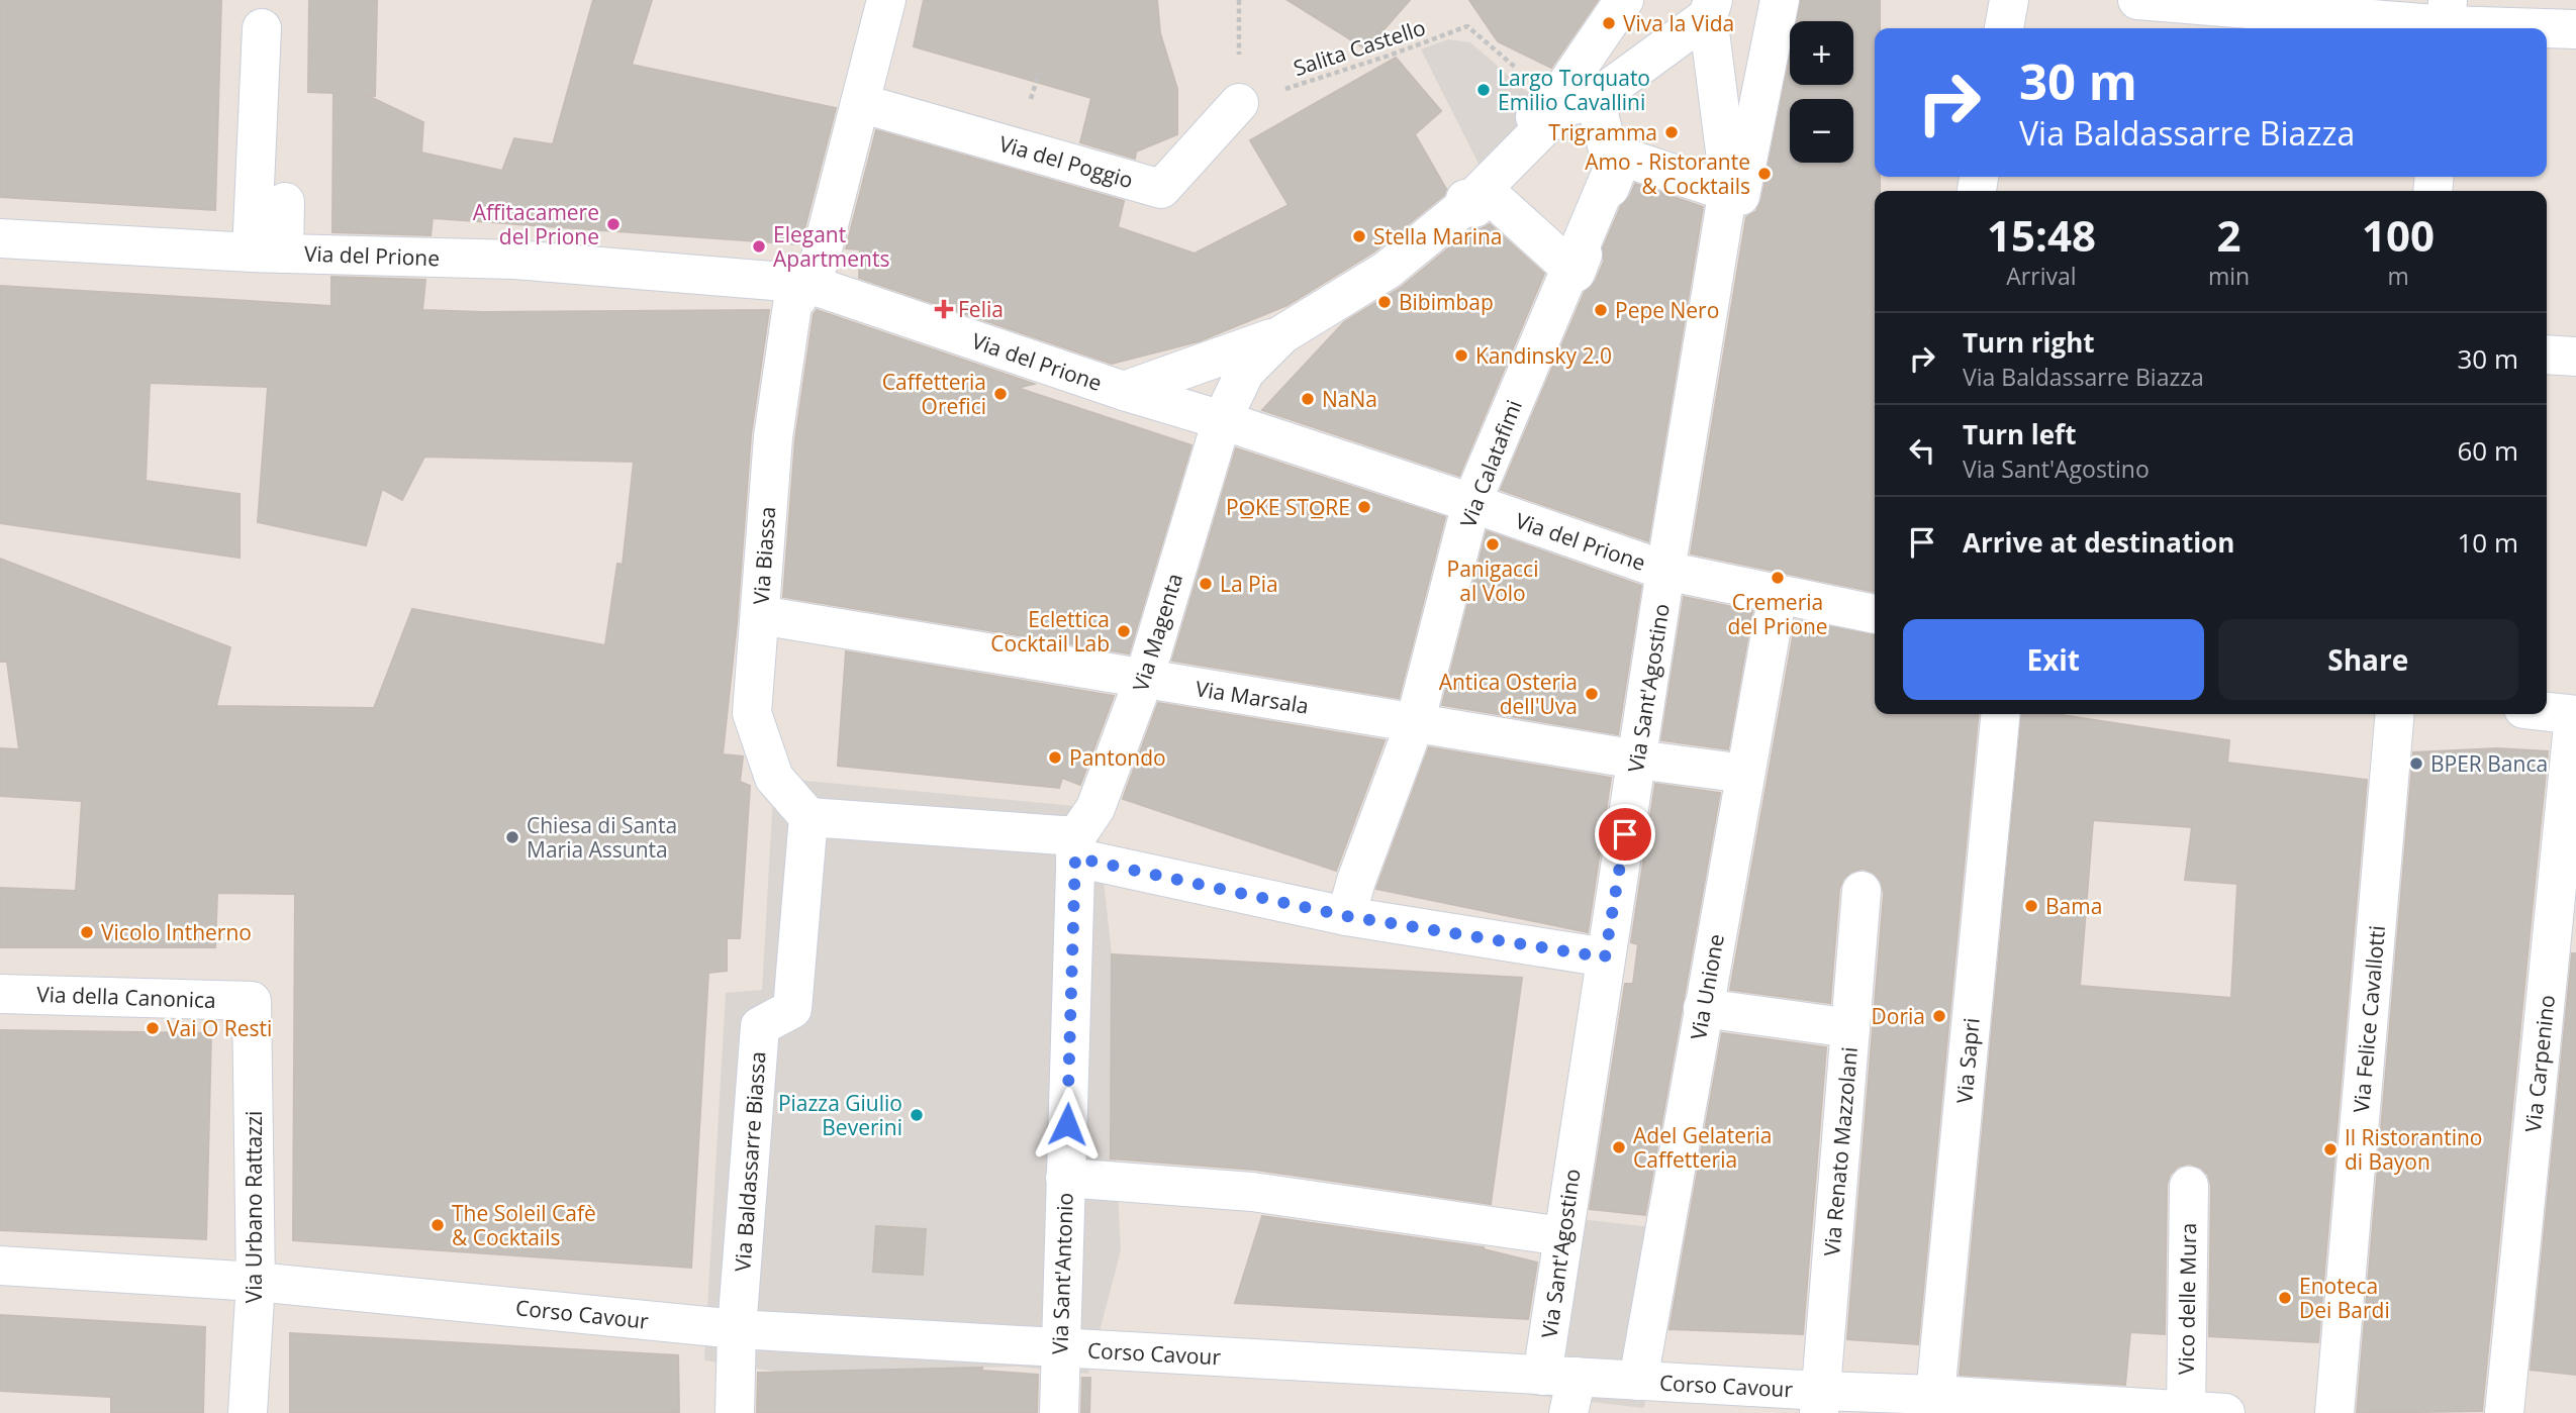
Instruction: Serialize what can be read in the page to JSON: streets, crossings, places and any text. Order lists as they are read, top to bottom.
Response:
{
  "streets": {
    "street": [
      "Via del Poggio",
      "Via del Prione",
      "Via Calatafimi",
      "Via Biassa",
      "Via Magenta",
      "Via Sant'Agostino",
      "Via Marsala",
      "Via Unione",
      "Via della Canonica",
      "Via Felice Cavallotti",
      "Via Sapri",
      "Via Carpenino",
      "Via Renato Mazzolani",
      "Via Baldassarre Biassa",
      "Via Urbano Rattazzi",
      "Via Sant'Antonio",
      "Vico delle Mura",
      "Corso Cavour"
    ],
    "path": ["Salita Castello"]
  },
  "crossings": [
    ["Salita Castello", "Via del Poggio"],
    ["Via del Poggio", "Via Biassa"],
    ["Via del Prione", "Via Calatafimi"],
    ["Via del Prione", "Via Biassa"],
    ["Via del Prione", "Via Magenta"],
    ["Via del Prione", "Via Sant'Agostino"],
    ["Via del Prione", "Via Unione"],
    ["Via Calatafimi", "Via Marsala"],
    ["Via Biassa", "Via Marsala"],
    ["Via Biassa", "Via Baldassarre Biassa"],
    ["Via Magenta", "Via Marsala"],
    ["Via Magenta", "Via Sant'Antonio"],
    ["Via Sant'Agostino", "Via Marsala"],
    ["Via Sant'Agostino", "Corso Cavour"],
    ["Via Marsala", "Via Unione"],
    ["Via Unione", "Corso Cavour"],
    ["Via della Canonica", "Via Urbano Rattazzi"],
    ["Via Sapri", "Corso Cavour"],
    ["Via Renato Mazzolani", "Corso Cavour"],
    ["Via Baldassarre Biassa", "Corso Cavour"],
    ["Via Urbano Rattazzi", "Corso Cavour"],
    ["Via Sant'Antonio", "Corso Cavour"],
    ["Vico delle Mura", "Corso Cavour"]
  ],
  "places": {
    "other": [
      "Viva la Vida",
      "Largo Torquato Emilio Cavallini",
      "Trigramma",
      "Amo - Ristorante & Cocktails",
      "Affitacamere del Prione",
      "Stella Marina",
      "Elegant Apartments",
      "Bibimbap",
      "Pepe Nero",
      "Kandinsky 2.0",
      "Caffetteria Orefici",
      "NaNa",
      "PO̲KE STO̲RE",
      "Panigacci al Volo",
      "Cremeria del Prione",
      "La Pia",
      "Eclettica Cocktail Lab",
      "Antica Osteria dell'Uva",
      "Pantondo",
      "BPER Banca",
      "Chiesa di Santa Maria Assunta",
      "Bama",
      "Vicolo Intherno",
      "Doria",
      "Vai O Resti",
      "Piazza Giulio Beverini",
      "Adel Gelateria Caffetteria",
      "Il Ristorantino di Bayon",
      "The Soleil Cafè & Cocktails",
      "Enoteca Dei Bardi"
    ],
    "health": ["Felia"]
  },
  "page": {
    "map_buttons": ["+", "−"],
    "turn": ["30 m", "Via Baldassarre Biazza"],
    "eta": [
      "15:48",
      "Arrival",
      "2",
      "min",
      "100",
      "m"
    ],
    "list": [
      {
        "name": "Turn right",
        "note": "Via Baldassarre Biazza",
        "value": "30 m"
      },
      {
        "name": "Turn left",
        "note": "Via Sant'Agostino",
        "value": "60 m"
      },
      {
        "name": "Arrive at destination",
        "value": "10 m"
      }
    ],
    "buttons": ["Exit", "Share"]
  }
}
